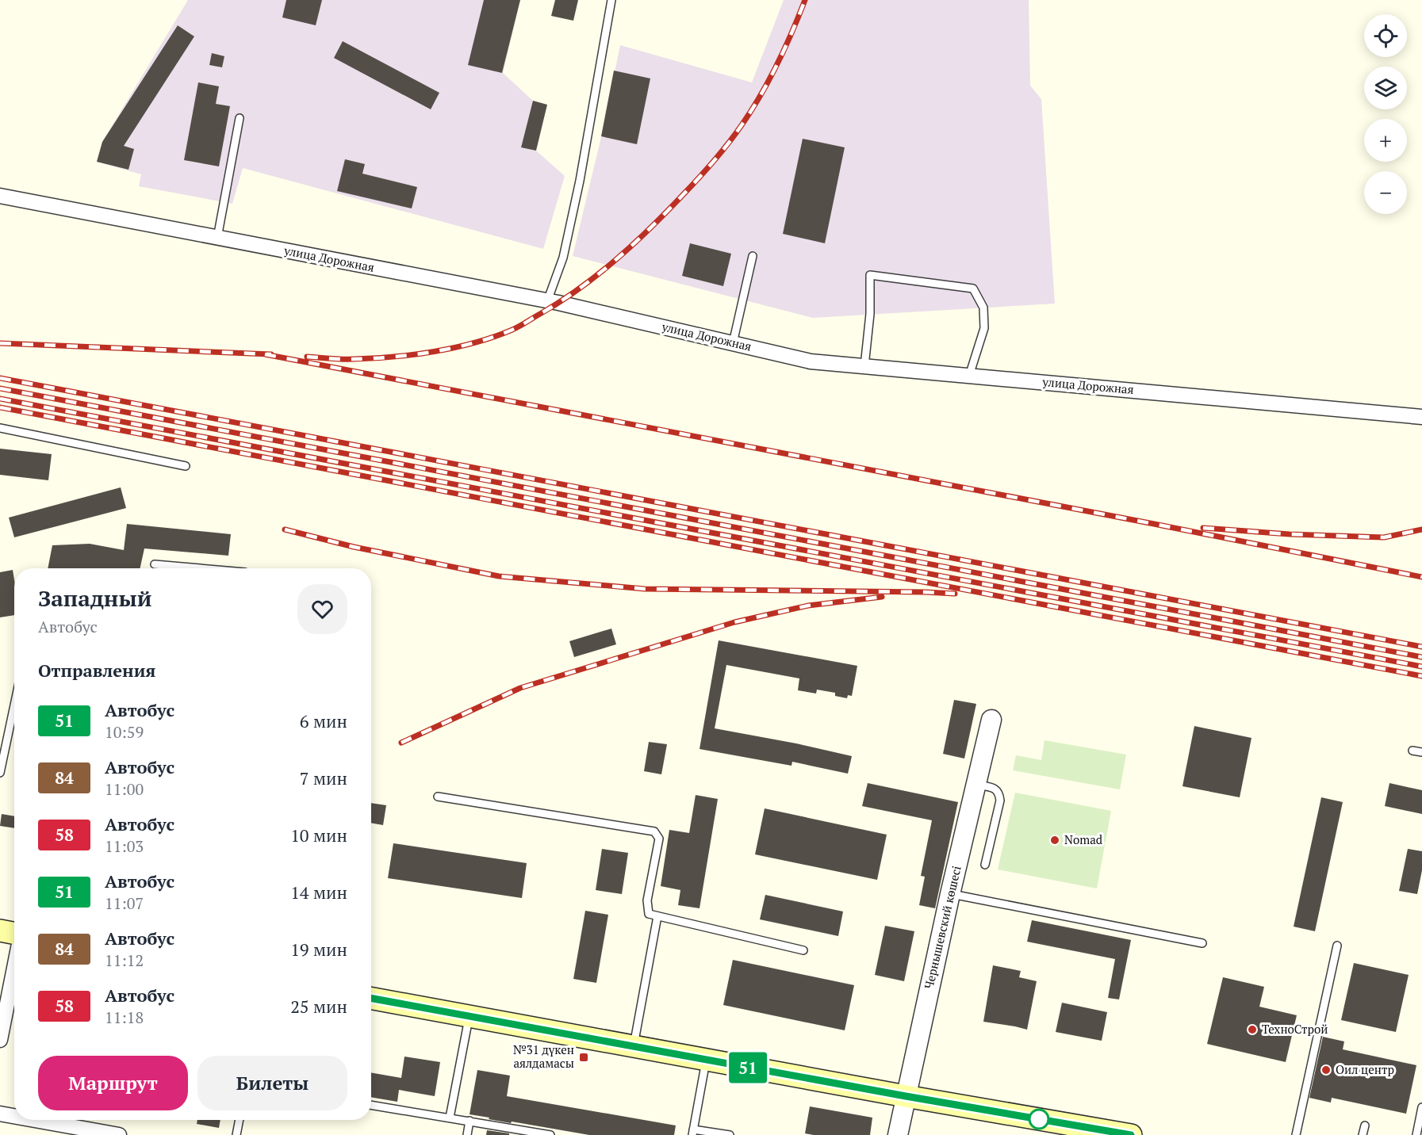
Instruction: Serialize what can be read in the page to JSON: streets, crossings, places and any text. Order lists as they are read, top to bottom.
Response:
{
  "streets": {
    "street": ["улица Дорожная", "Чернышевский көшесі"]
  },
  "places": {
    "other": ["Nomad", "ТехноСтрой", "Оил центр"],
    "transit": ["№31 дүкен аялдамасы"]
  },
  "lines": ["bus line 51"],
  "page": {
    "on_map": "51",
    "map_buttons": ["+", "−"],
    "heading": [
      ["Западный", "Автобус"],
      "Отправления"
    ],
    "list": [
      {
        "mark": "51",
        "name": "Автобус",
        "note": "10:59",
        "value": "6 мин"
      },
      {
        "mark": "84",
        "name": "Автобус",
        "note": "11:00",
        "value": "7 мин"
      },
      {
        "mark": "58",
        "name": "Автобус",
        "note": "11:03",
        "value": "10 мин"
      },
      {
        "mark": "51",
        "name": "Автобус",
        "note": "11:07",
        "value": "14 мин"
      },
      {
        "mark": "84",
        "name": "Автобус",
        "note": "11:12",
        "value": "19 мин"
      },
      {
        "mark": "58",
        "name": "Автобус",
        "note": "11:18",
        "value": "25 мин"
      }
    ],
    "buttons": ["Маршрут", "Билеты"]
  }
}
